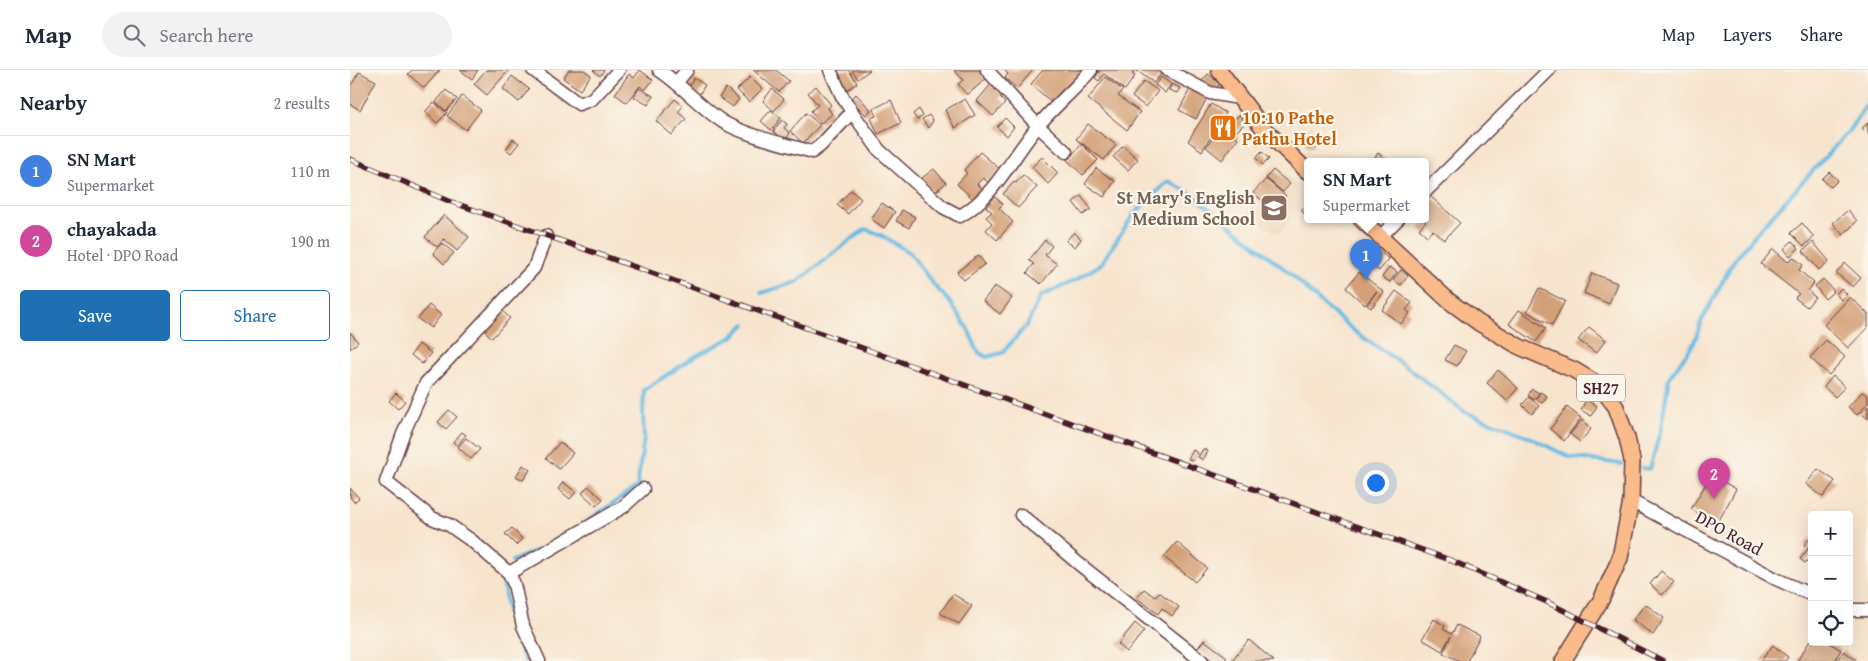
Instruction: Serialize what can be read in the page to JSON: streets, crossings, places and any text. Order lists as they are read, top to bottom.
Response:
{
  "streets": {
    "main road": ["SH27"],
    "street": ["DPO Road"]
  },
  "crossings": [
    ["SH27", "DPO Road"]
  ],
  "places": {
    "restaurant": ["10:10 Pathe Pathu Hotel"],
    "school or university": ["St Mary's English Medium School"]
  },
  "page": {
    "header": "Map",
    "search": "Search here",
    "nav": ["Map", "Layers", "Share"],
    "heading": ["Nearby", "2 results"],
    "list": [
      {
        "mark": "1",
        "name": "SN Mart",
        "note": "Supermarket",
        "value": "110 m"
      },
      {
        "mark": "2",
        "name": "chayakada",
        "note": "Hotel · DPO Road",
        "value": "190 m"
      }
    ],
    "popup": ["SN Mart", "Supermarket"],
    "pins": ["1", "2"],
    "buttons": ["Save", "Share"],
    "map_buttons": ["+", "−"]
  }
}
